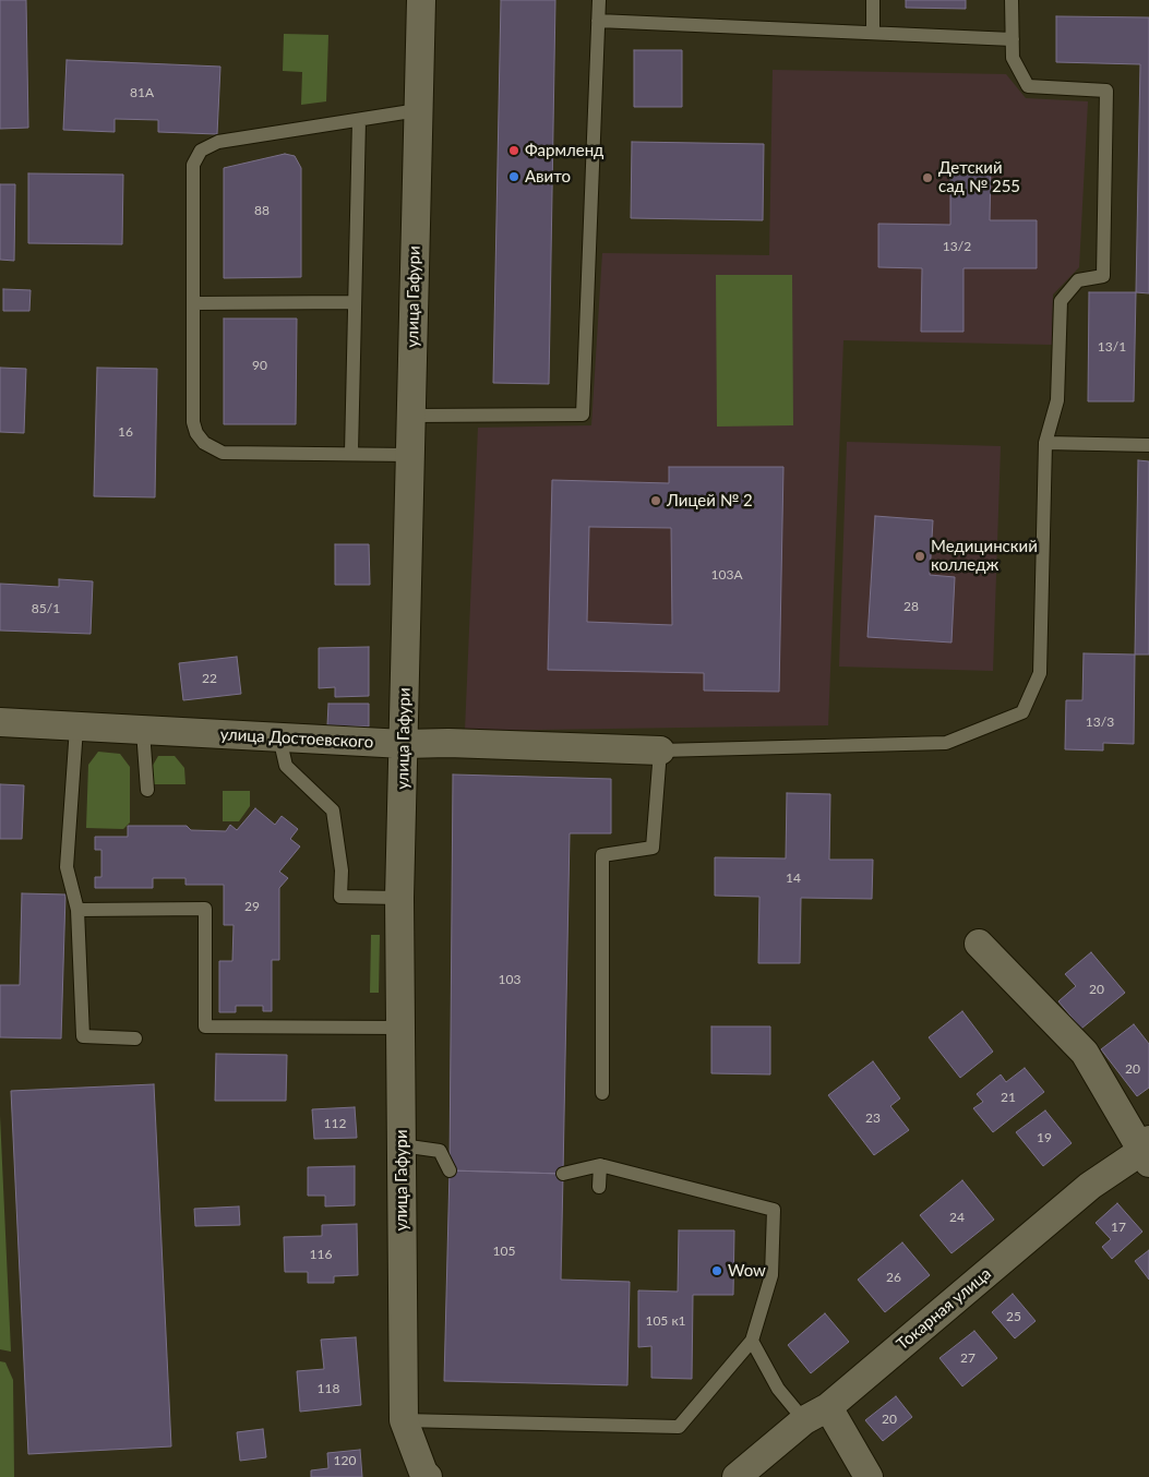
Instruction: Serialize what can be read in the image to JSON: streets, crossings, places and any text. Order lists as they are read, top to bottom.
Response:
{
  "streets": {
    "street": ["улица Гафури", "улица Достоевского", "Токарная улица"]
  },
  "crossings": [
    ["улица Гафури", "улица Достоевского"]
  ],
  "places": [
    "Фармленд",
    "Авито",
    "Детский сад № 255",
    "Лицей № 2",
    "Медицинский колледж",
    "Wow"
  ],
  "house_numbers": [
    "81А",
    "88",
    "13/2",
    "13/1",
    "90",
    "16",
    "103А",
    "28",
    "85/1",
    "22",
    "13/3",
    "14",
    "29",
    "103",
    "20",
    "20",
    "21",
    "23",
    "112",
    "19",
    "24",
    "17",
    "105",
    "116",
    "26",
    "25",
    "105 к1",
    "27",
    "118",
    "20",
    "120"
  ]
}
